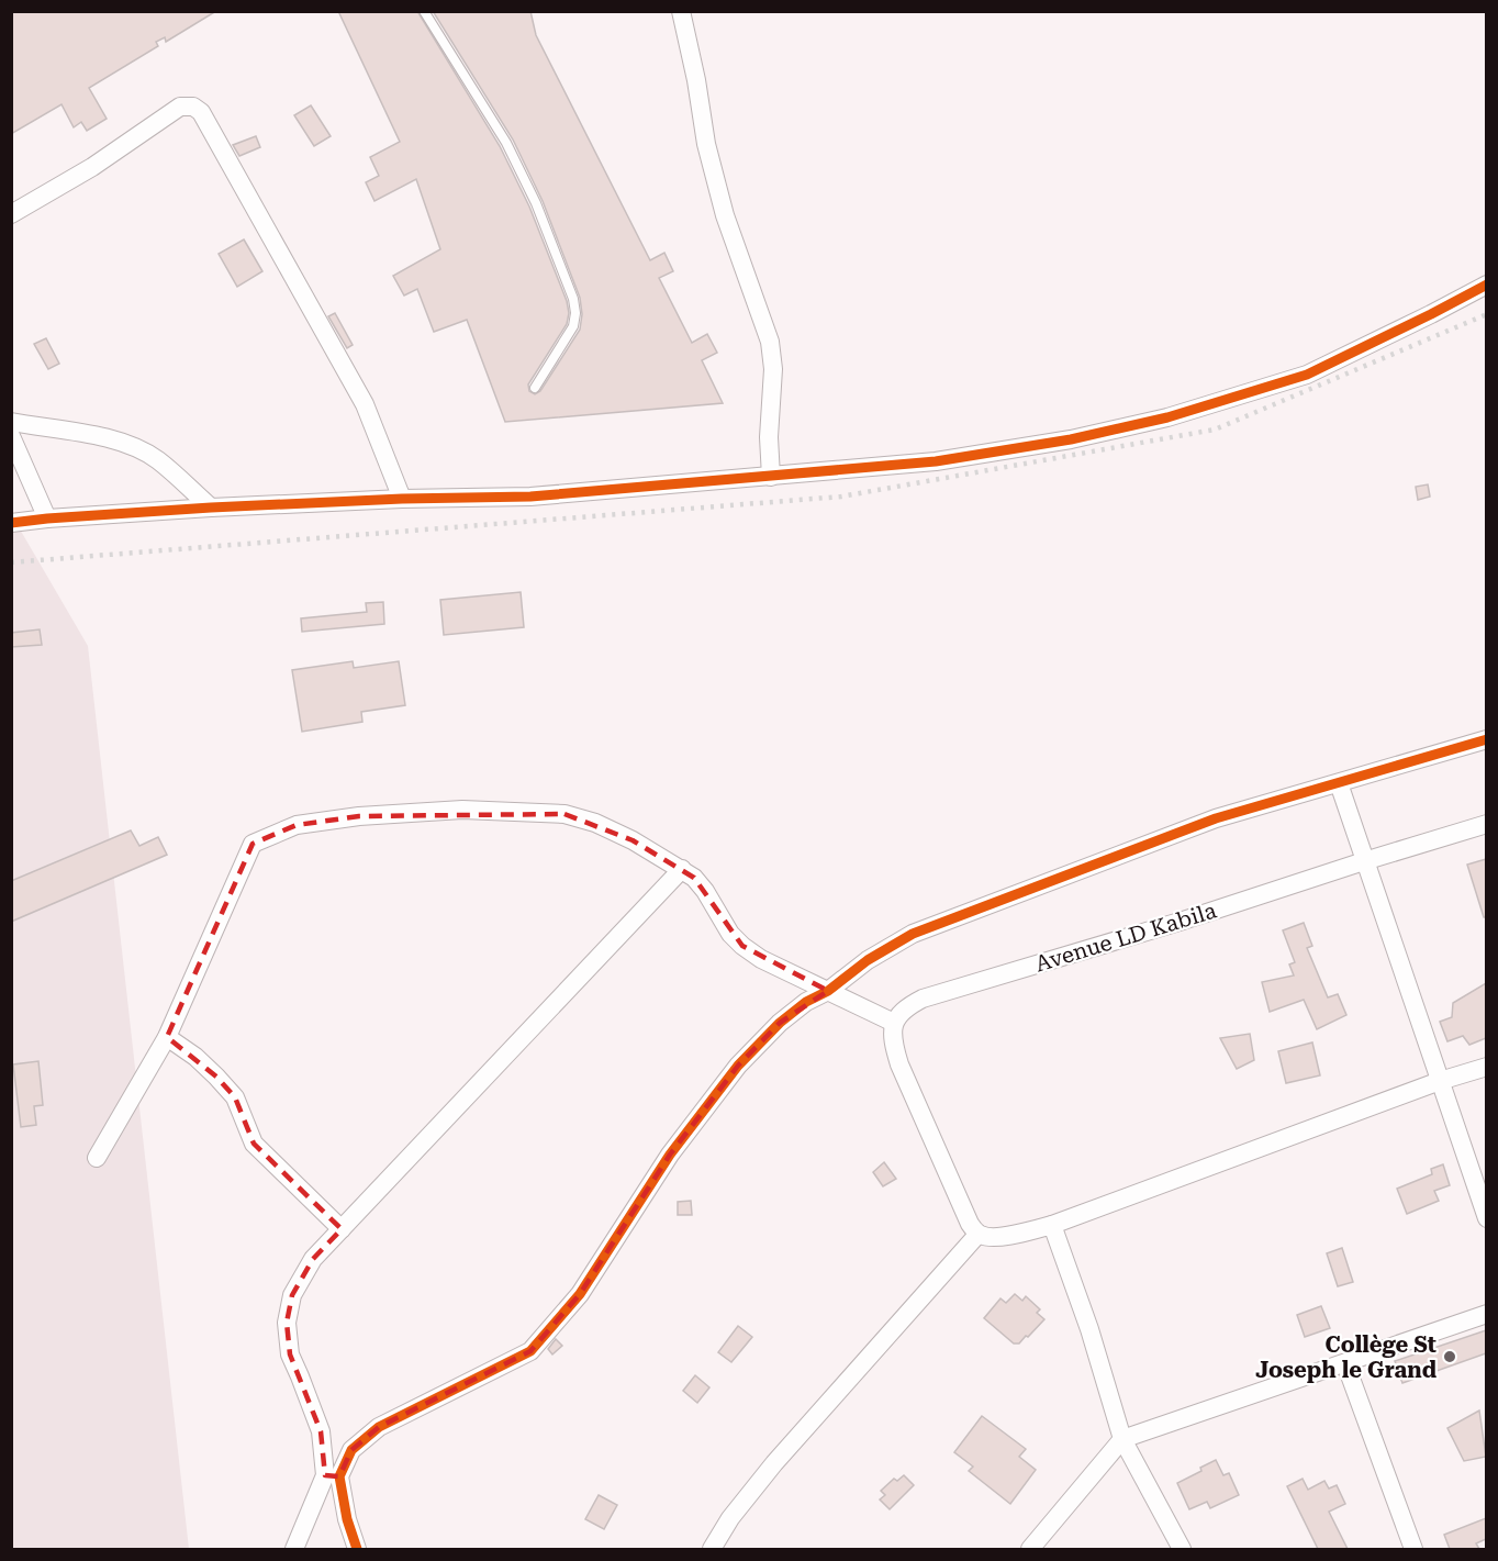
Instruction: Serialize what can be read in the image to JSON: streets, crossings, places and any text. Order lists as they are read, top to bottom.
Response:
{
  "streets": {
    "street": ["Avenue LD Kabila"]
  },
  "places": ["Collège St Joseph le Grand"]
}
